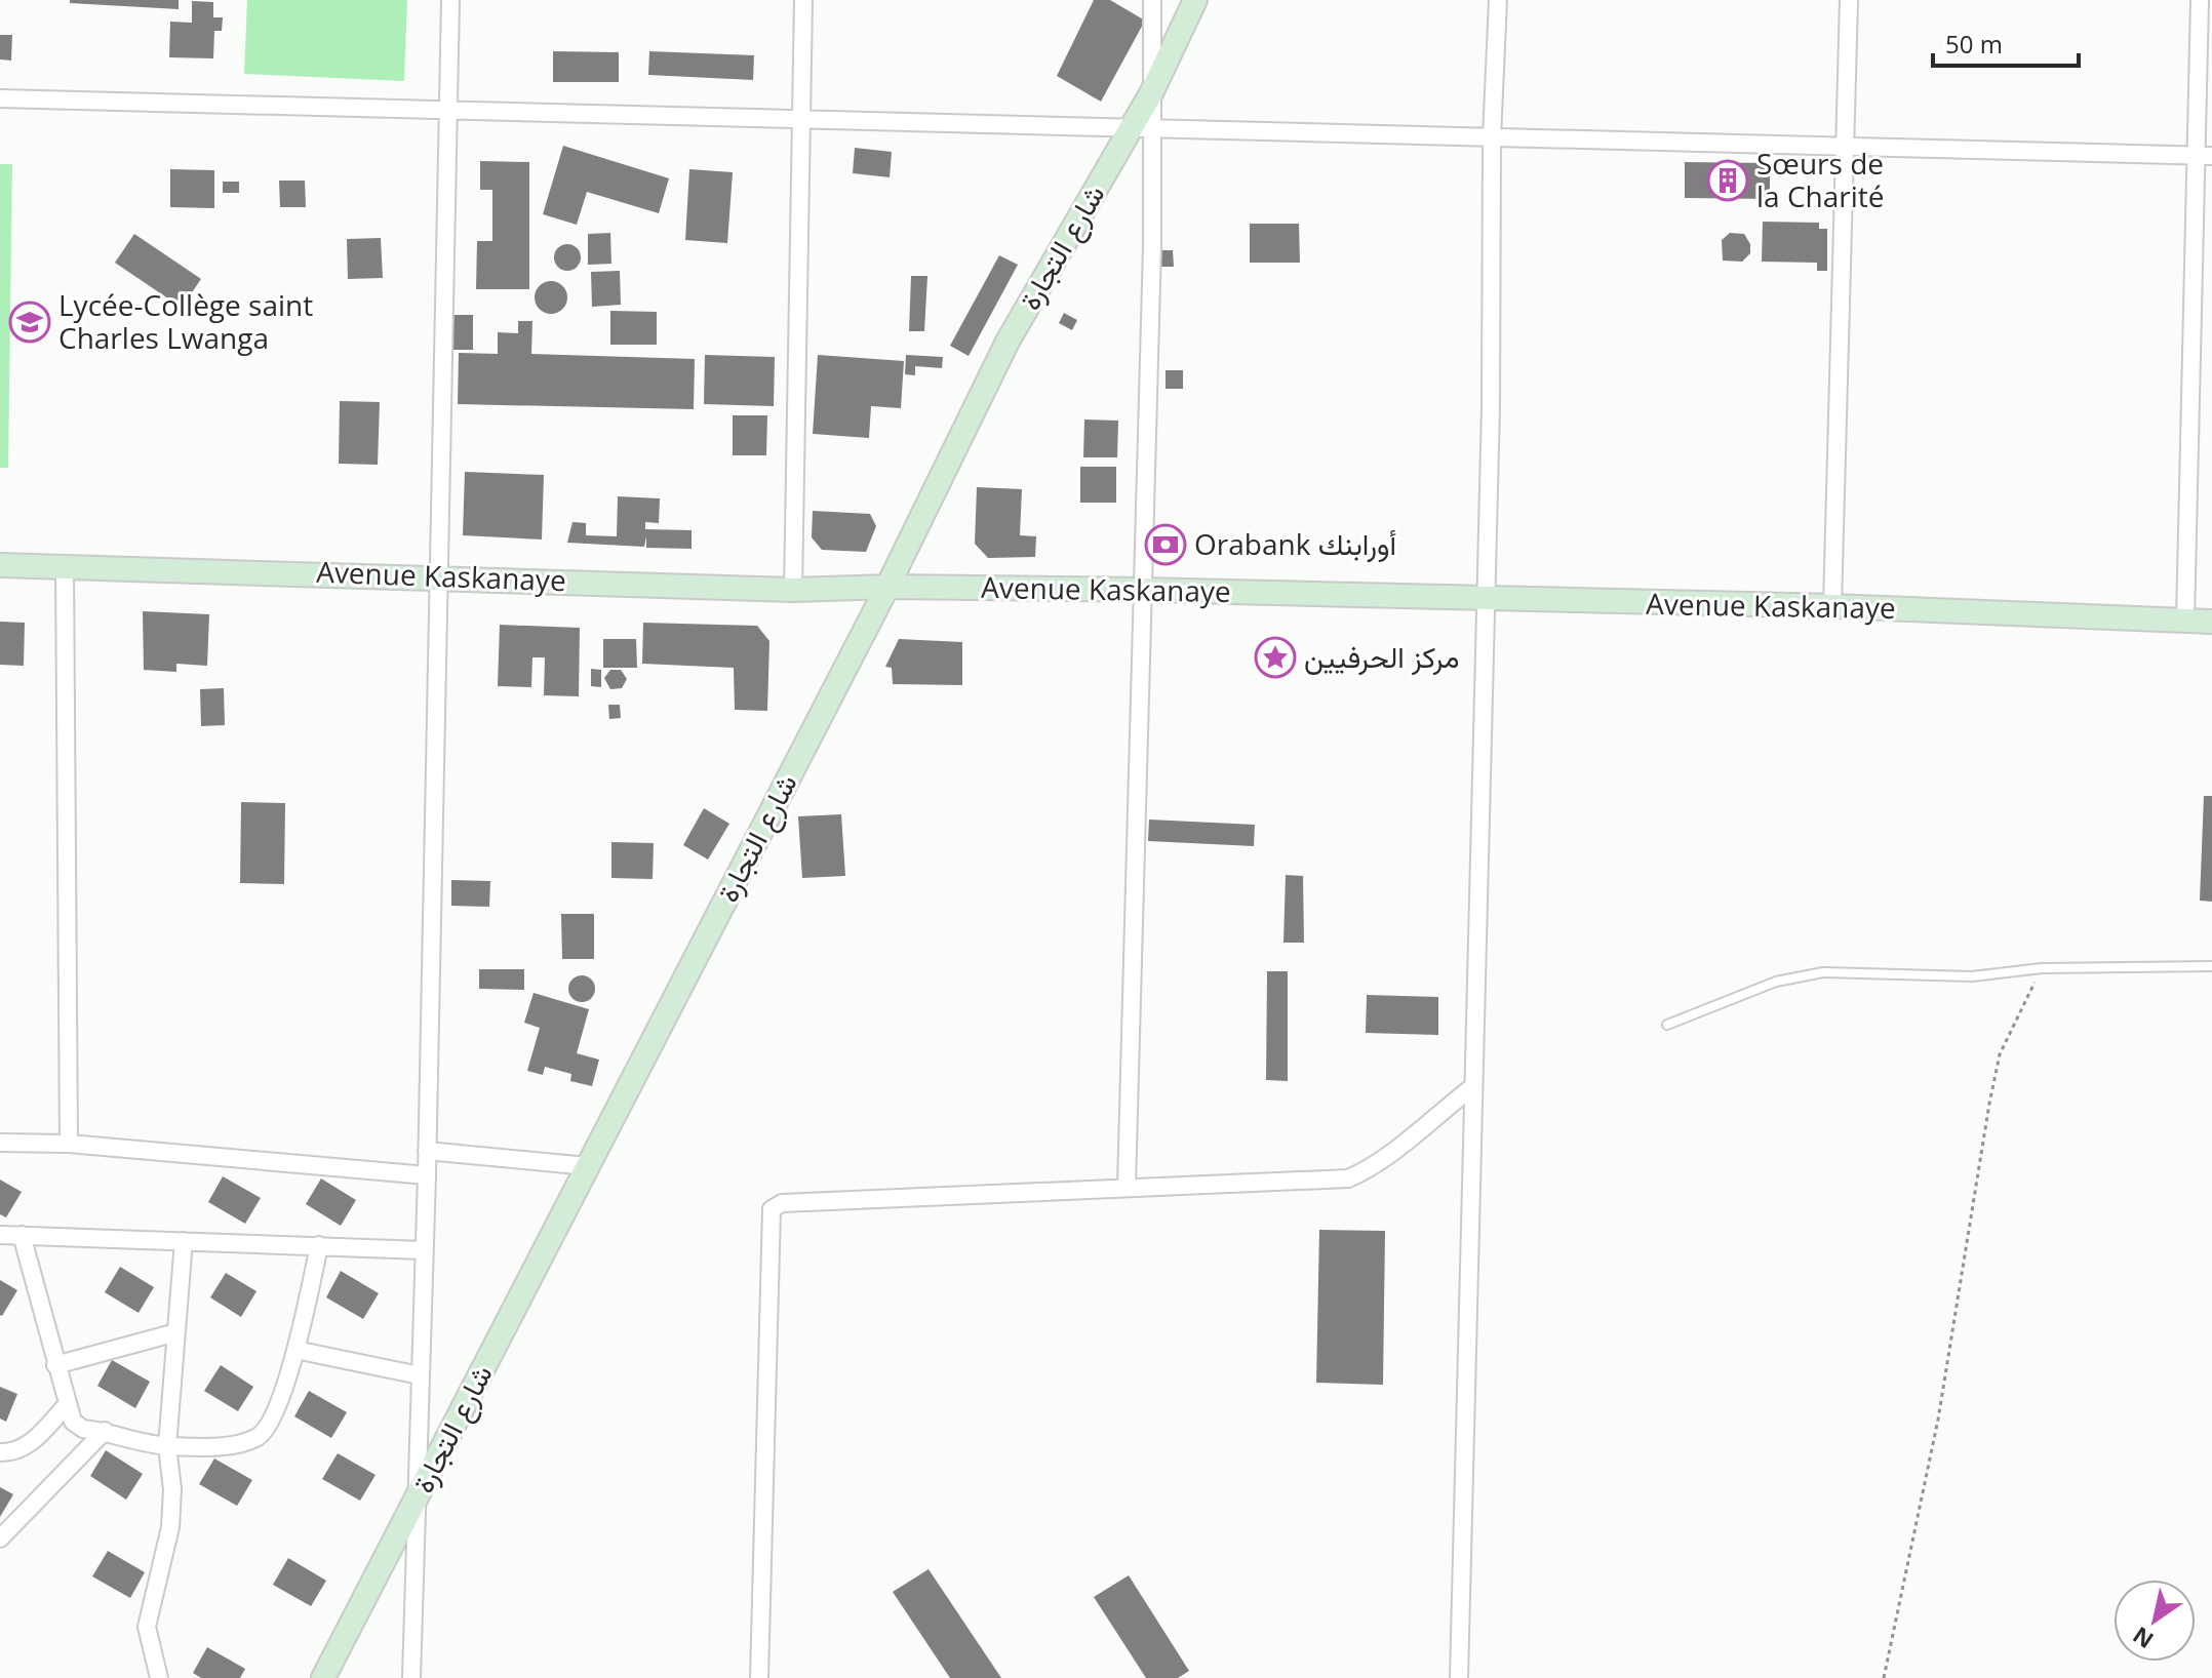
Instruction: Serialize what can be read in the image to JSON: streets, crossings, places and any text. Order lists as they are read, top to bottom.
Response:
{
  "streets": {
    "street": ["شارع التجارة", "Avenue Kaskanaye"]
  },
  "crossings": [
    ["شارع التجارة", "Avenue Kaskanaye"]
  ],
  "places": {
    "building": ["Sœurs de la Charité"],
    "school or university": ["Lycée-Collège saint Charles Lwanga"],
    "bank": ["Orabank أورابنك"],
    "place": ["مركز الحرفيين"]
  },
  "scale_bar": "50 m",
  "north": "bottom left"
}
